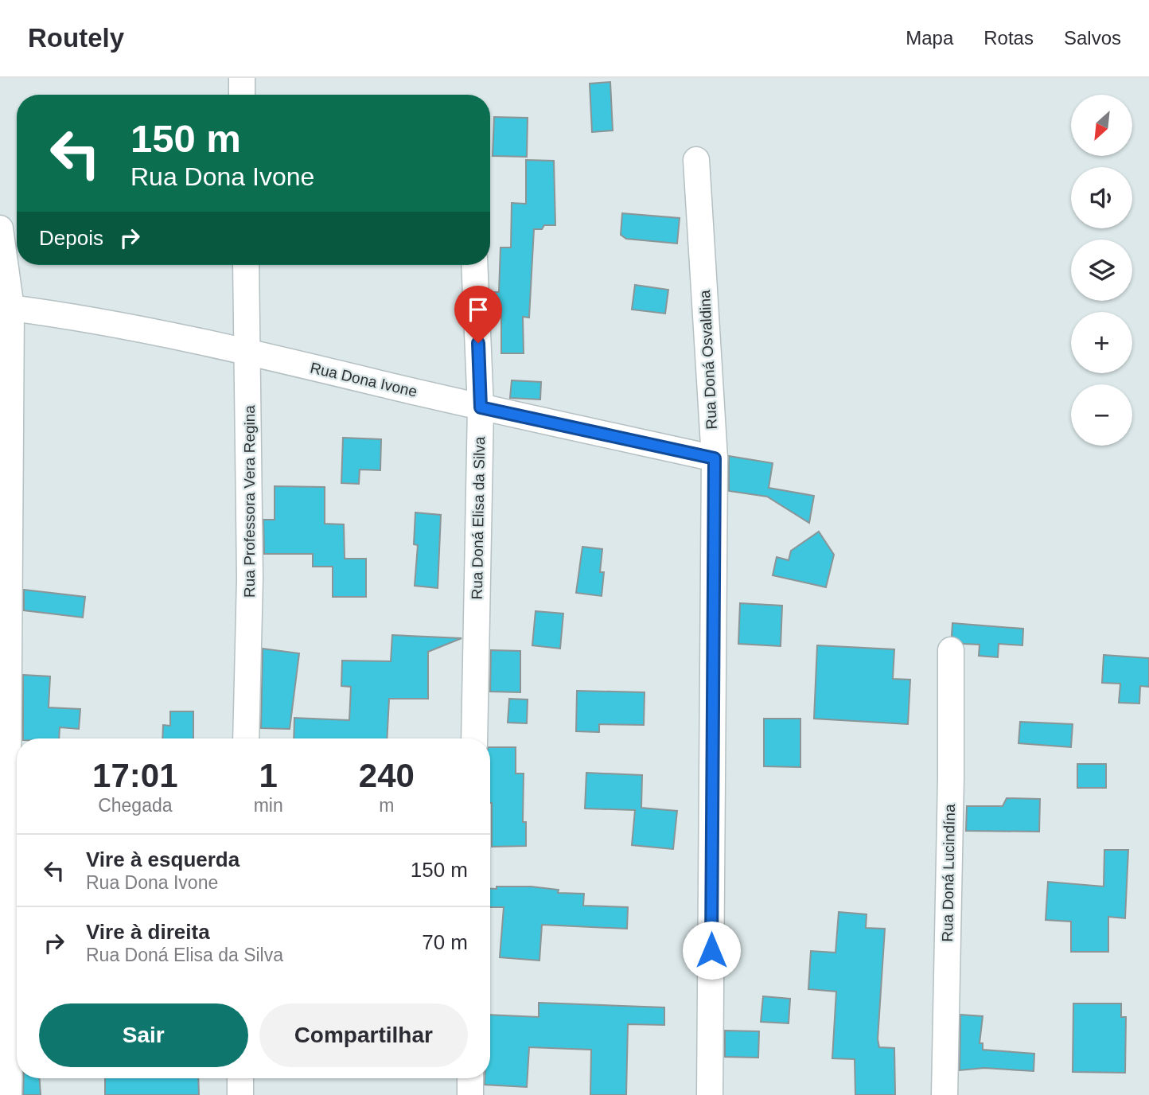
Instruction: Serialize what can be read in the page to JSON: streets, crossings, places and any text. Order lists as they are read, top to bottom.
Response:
{
  "streets": {
    "street": [
      "Rua Doná Osvaldina",
      "Rua Dona Ivone",
      "Rua Professora Vera Regina",
      "Rua Doná Elisa da Silva",
      "Rua Doná Lucindína"
    ]
  },
  "crossings": [
    ["Rua Doná Osvaldina", "Rua Dona Ivone"],
    ["Rua Dona Ivone", "Rua Professora Vera Regina"],
    ["Rua Dona Ivone", "Rua Doná Elisa da Silva"]
  ],
  "north": "bottom left",
  "page": {
    "header": "Routely",
    "nav": ["Mapa", "Rotas", "Salvos"],
    "map_buttons": ["+", "−"],
    "turn": ["150 m", "Rua Dona Ivone"],
    "then": "Depois",
    "eta": [
      "17:01",
      "Chegada",
      "1",
      "min",
      "240",
      "m"
    ],
    "list": [
      {
        "name": "Vire à esquerda",
        "note": "Rua Dona Ivone",
        "value": "150 m"
      },
      {
        "name": "Vire à direita",
        "note": "Rua Doná Elisa da Silva",
        "value": "70 m"
      }
    ],
    "buttons": ["Sair", "Compartilhar"]
  }
}
